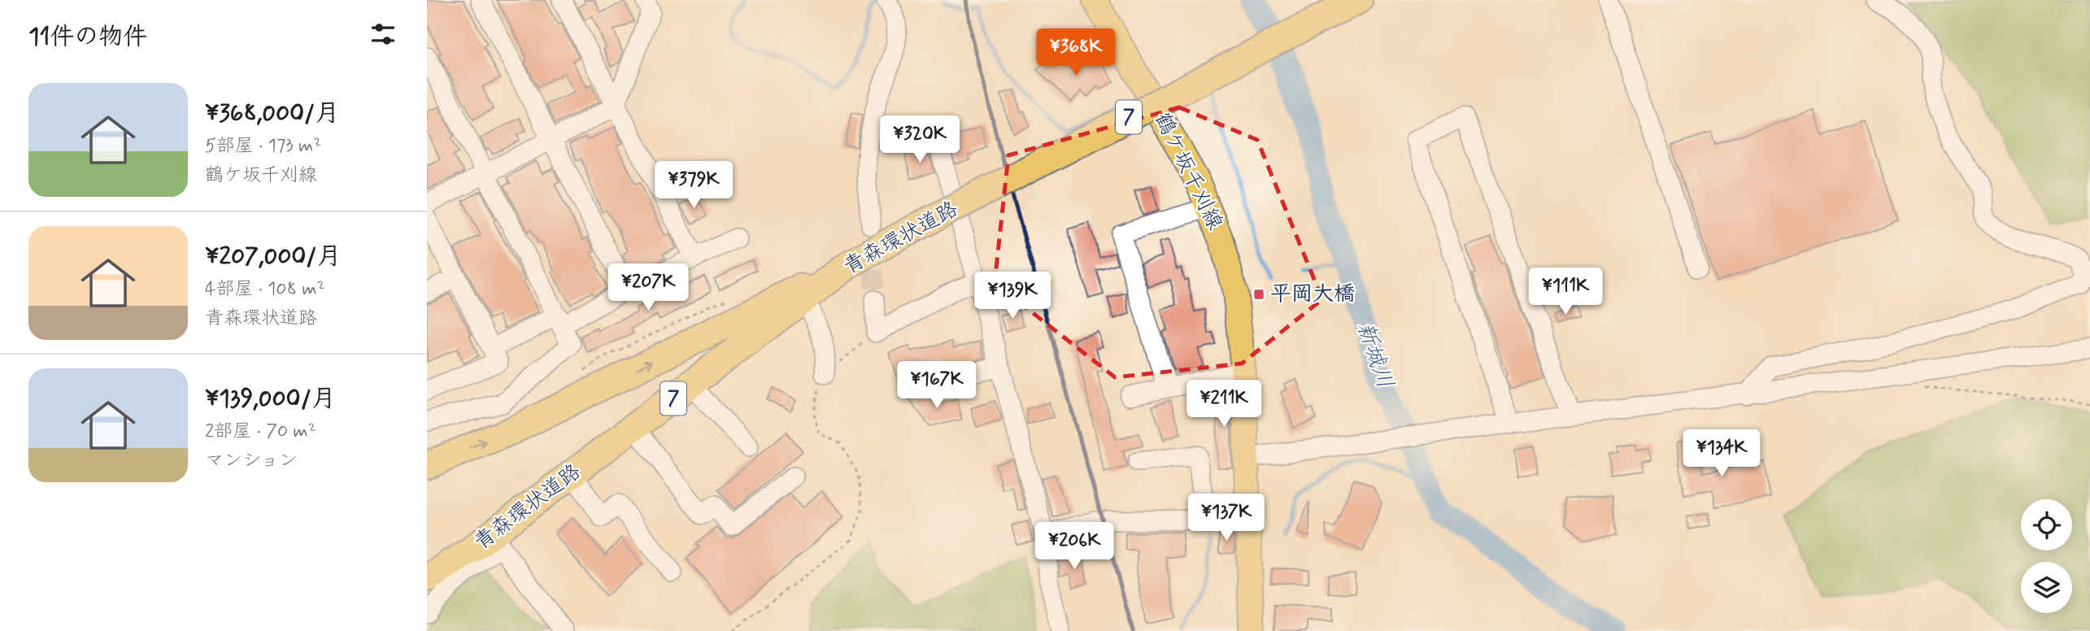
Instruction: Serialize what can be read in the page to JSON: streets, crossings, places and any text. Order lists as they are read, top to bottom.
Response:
{
  "streets": {
    "highway": ["7", "青森環状道路"],
    "main road": ["鶴ケ坂千刈線"]
  },
  "water": ["新城川"],
  "places": {
    "transit": ["平岡大橋"]
  },
  "page": {
    "heading": "11件の物件",
    "price": [
      "¥368K",
      "¥320K",
      "¥379K",
      "¥207K",
      "¥111K",
      "¥139K",
      "¥167K",
      "¥211K",
      "¥134K",
      "¥137K",
      "¥206K"
    ],
    "list": [
      {
        "name": "¥368,000/月",
        "note": "5部屋 · 173 m² · 鶴ケ坂千刈線"
      },
      {
        "name": "¥207,000/月",
        "note": "4部屋 · 108 m² · 青森環状道路"
      },
      {
        "name": "¥139,000/月",
        "note": "2部屋 · 70 m² · マンション"
      }
    ]
  }
}
